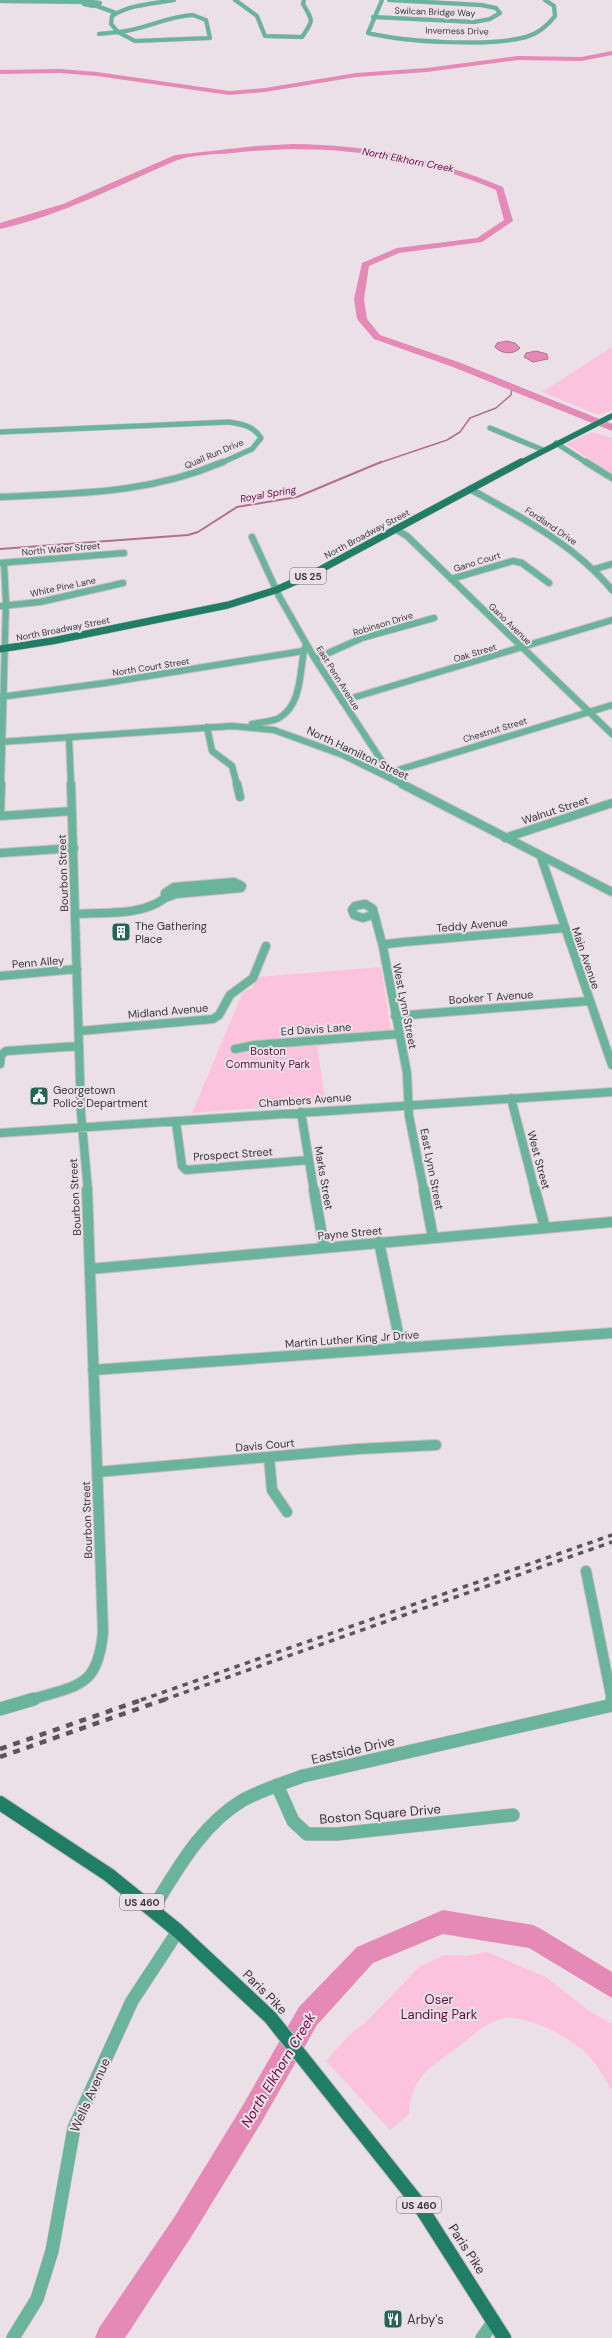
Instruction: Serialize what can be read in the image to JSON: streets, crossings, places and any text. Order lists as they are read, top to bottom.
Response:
{
  "streets": {
    "main road": [
      "North Broadway Street",
      "US 25",
      "US 460",
      "Paris Pike"
    ],
    "street": [
      "Swilcan Bridge Way",
      "Inverness Drive",
      "Quail Run Drive",
      "Fordland Drive",
      "North Water Street",
      "Gano Court",
      "White Pine Lane",
      "Robinson Drive",
      "Gano Avenue",
      "Oak Street",
      "North Court Street",
      "East Penn Avenue",
      "Chestnut Street",
      "North Hamilton Street",
      "Walnut Street",
      "Bourbon Street",
      "Teddy Avenue",
      "Main Avenue",
      "Penn Alley",
      "Booker T Avenue",
      "West Lynn Street",
      "Midland Avenue",
      "Ed Davis Lane",
      "Chambers Avenue",
      "Prospect Street",
      "West Street",
      "East Lynn Street",
      "Marks Street",
      "Payne Street",
      "Martin Luther King Jr Drive",
      "Davis Court",
      "Eastside Drive",
      "Boston Square Drive",
      "Wells Avenue"
    ]
  },
  "crossings": [
    ["Swilcan Bridge Way", "Inverness Drive"],
    ["Fordland Drive", "North Broadway Street"],
    ["North Broadway Street", "Gano Avenue"],
    ["North Broadway Street", "East Penn Avenue"],
    ["Gano Court", "Gano Avenue"],
    ["Robinson Drive", "East Penn Avenue"],
    ["Gano Avenue", "Oak Street"],
    ["Gano Avenue", "Chestnut Street"],
    ["Oak Street", "East Penn Avenue"],
    ["East Penn Avenue", "Chestnut Street"],
    ["East Penn Avenue", "North Hamilton Street"],
    ["Chestnut Street", "North Hamilton Street"],
    ["North Hamilton Street", "Walnut Street"],
    ["North Hamilton Street", "Bourbon Street"],
    ["North Hamilton Street", "Main Avenue"],
    ["Bourbon Street", "Penn Alley"],
    ["Bourbon Street", "Midland Avenue"],
    ["Bourbon Street", "Chambers Avenue"],
    ["Bourbon Street", "Payne Street"],
    ["Bourbon Street", "Martin Luther King Jr Drive"],
    ["Bourbon Street", "Davis Court"],
    ["Teddy Avenue", "Main Avenue"],
    ["Teddy Avenue", "West Lynn Street"],
    ["Main Avenue", "Booker T Avenue"],
    ["Booker T Avenue", "West Lynn Street"],
    ["West Lynn Street", "Ed Davis Lane"],
    ["West Lynn Street", "Chambers Avenue"],
    ["West Lynn Street", "East Lynn Street"],
    ["Chambers Avenue", "Prospect Street"],
    ["Chambers Avenue", "West Street"],
    ["Chambers Avenue", "East Lynn Street"],
    ["Chambers Avenue", "Marks Street"],
    ["Prospect Street", "Marks Street"],
    ["West Street", "Payne Street"],
    ["East Lynn Street", "Payne Street"],
    ["Marks Street", "Payne Street"],
    ["Eastside Drive", "Boston Square Drive"],
    ["Eastside Drive", "Paris Pike"],
    ["Paris Pike", "Wells Avenue"]
  ],
  "water": ["North Elkhorn Creek", "Royal Spring"],
  "parks": ["Boston Community Park", "Oser Landing Park"],
  "places": {
    "building": ["The Gathering Place"],
    "public building": ["Georgetown Police Department"],
    "restaurant": ["Arby's"]
  }
}
